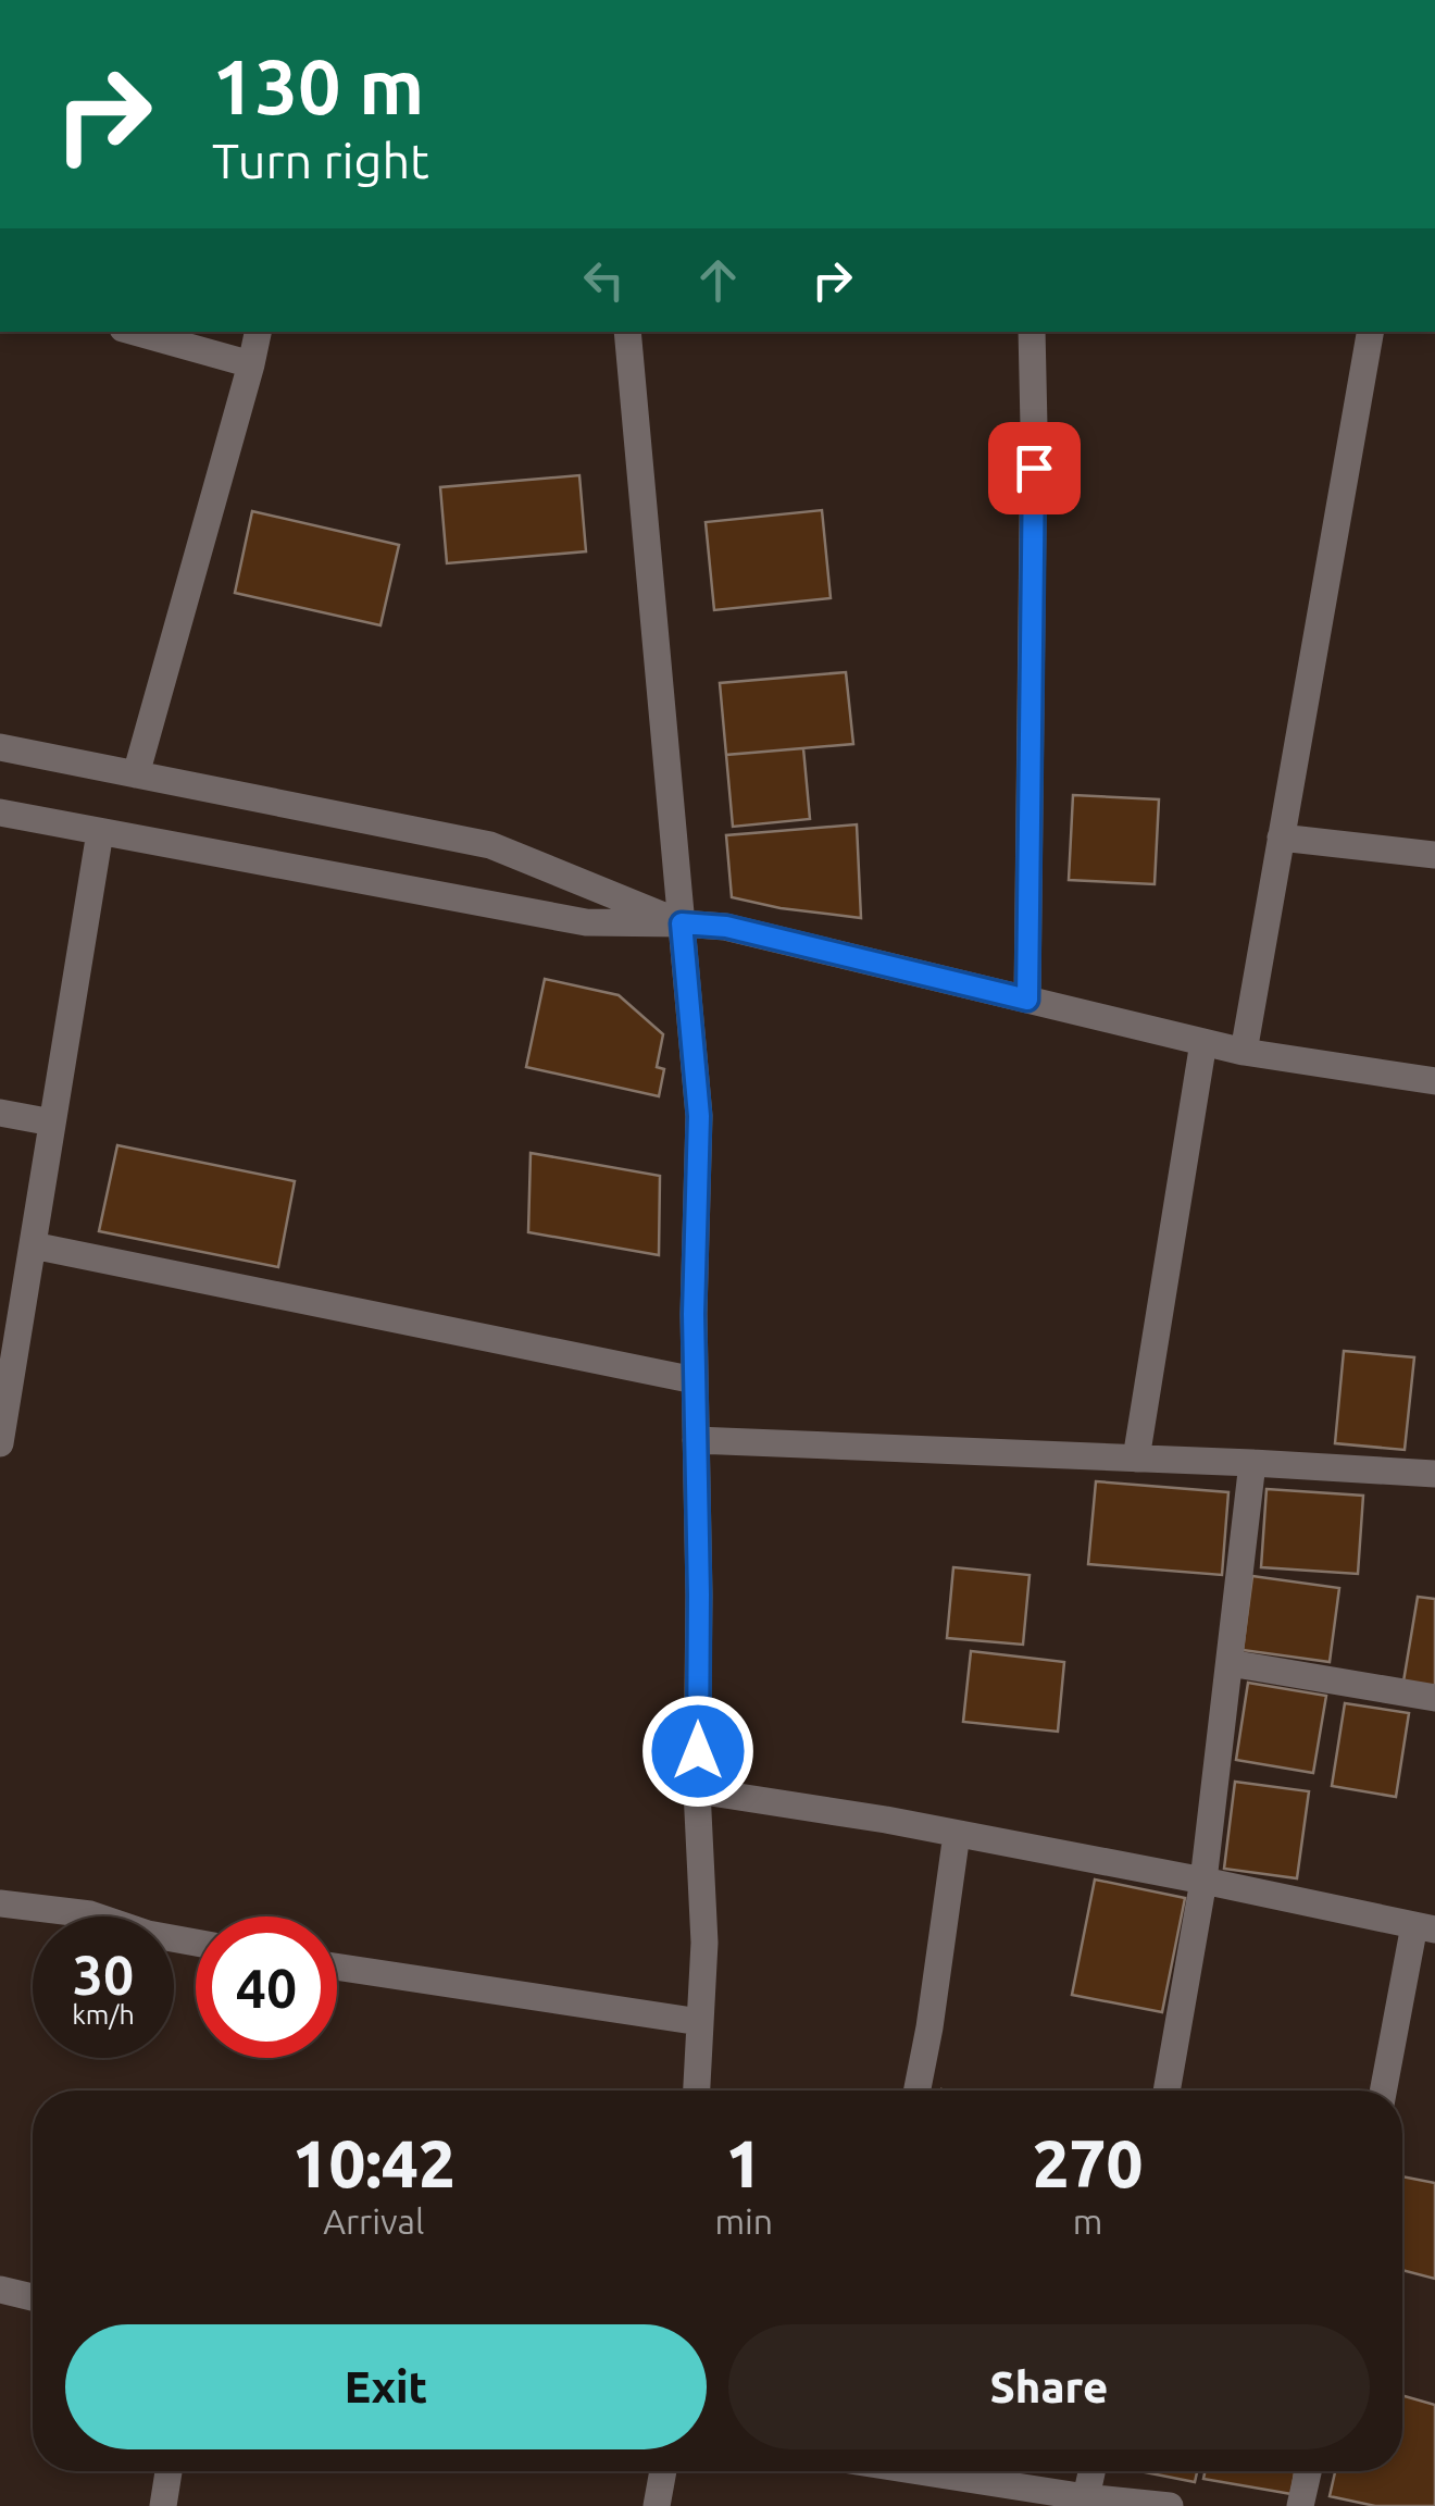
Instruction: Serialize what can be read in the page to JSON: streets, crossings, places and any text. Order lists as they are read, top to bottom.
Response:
{
  "page": {
    "turn": ["130 m", "Turn right"],
    "speed": "30 km/h",
    "limit": "40",
    "eta": [
      "10:42",
      "Arrival",
      "1",
      "min",
      "270",
      "m"
    ],
    "buttons": ["Exit", "Share"]
  }
}
